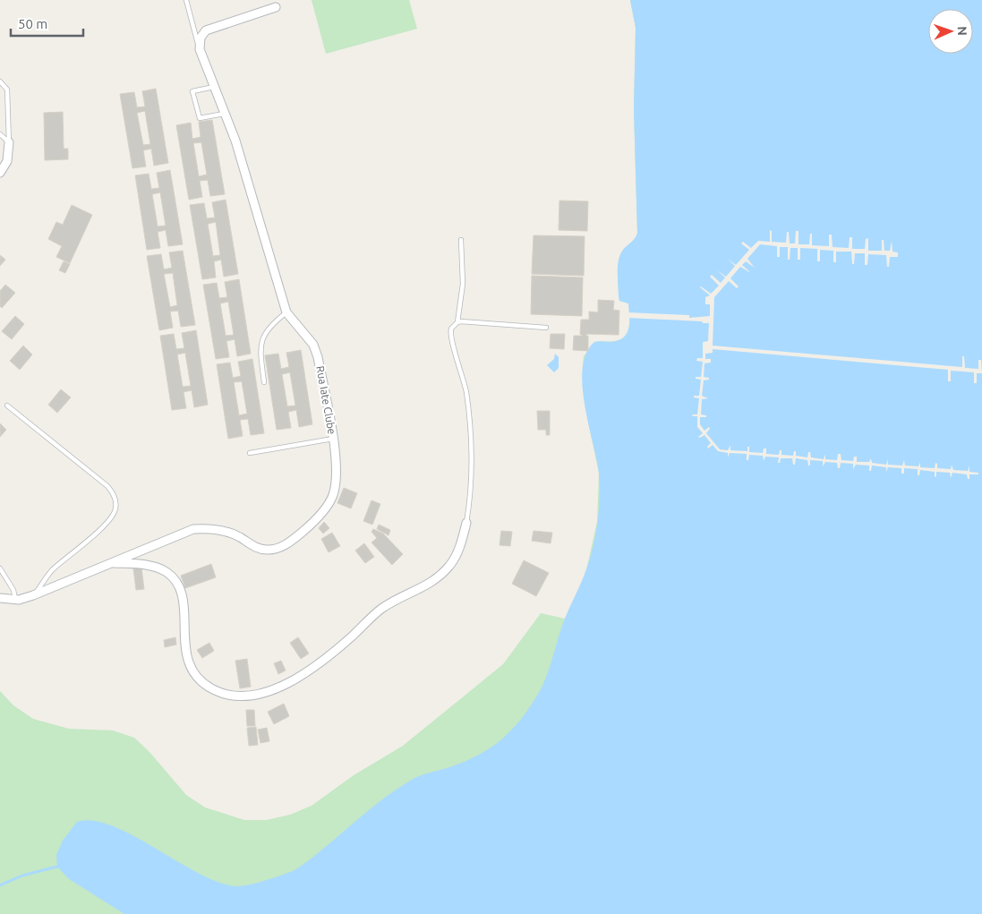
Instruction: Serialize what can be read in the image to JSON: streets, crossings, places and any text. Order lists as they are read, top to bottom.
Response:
{
  "streets": {
    "street": ["Rua Iate Clube"]
  },
  "scale_bar": "50 m",
  "north": "right"
}
